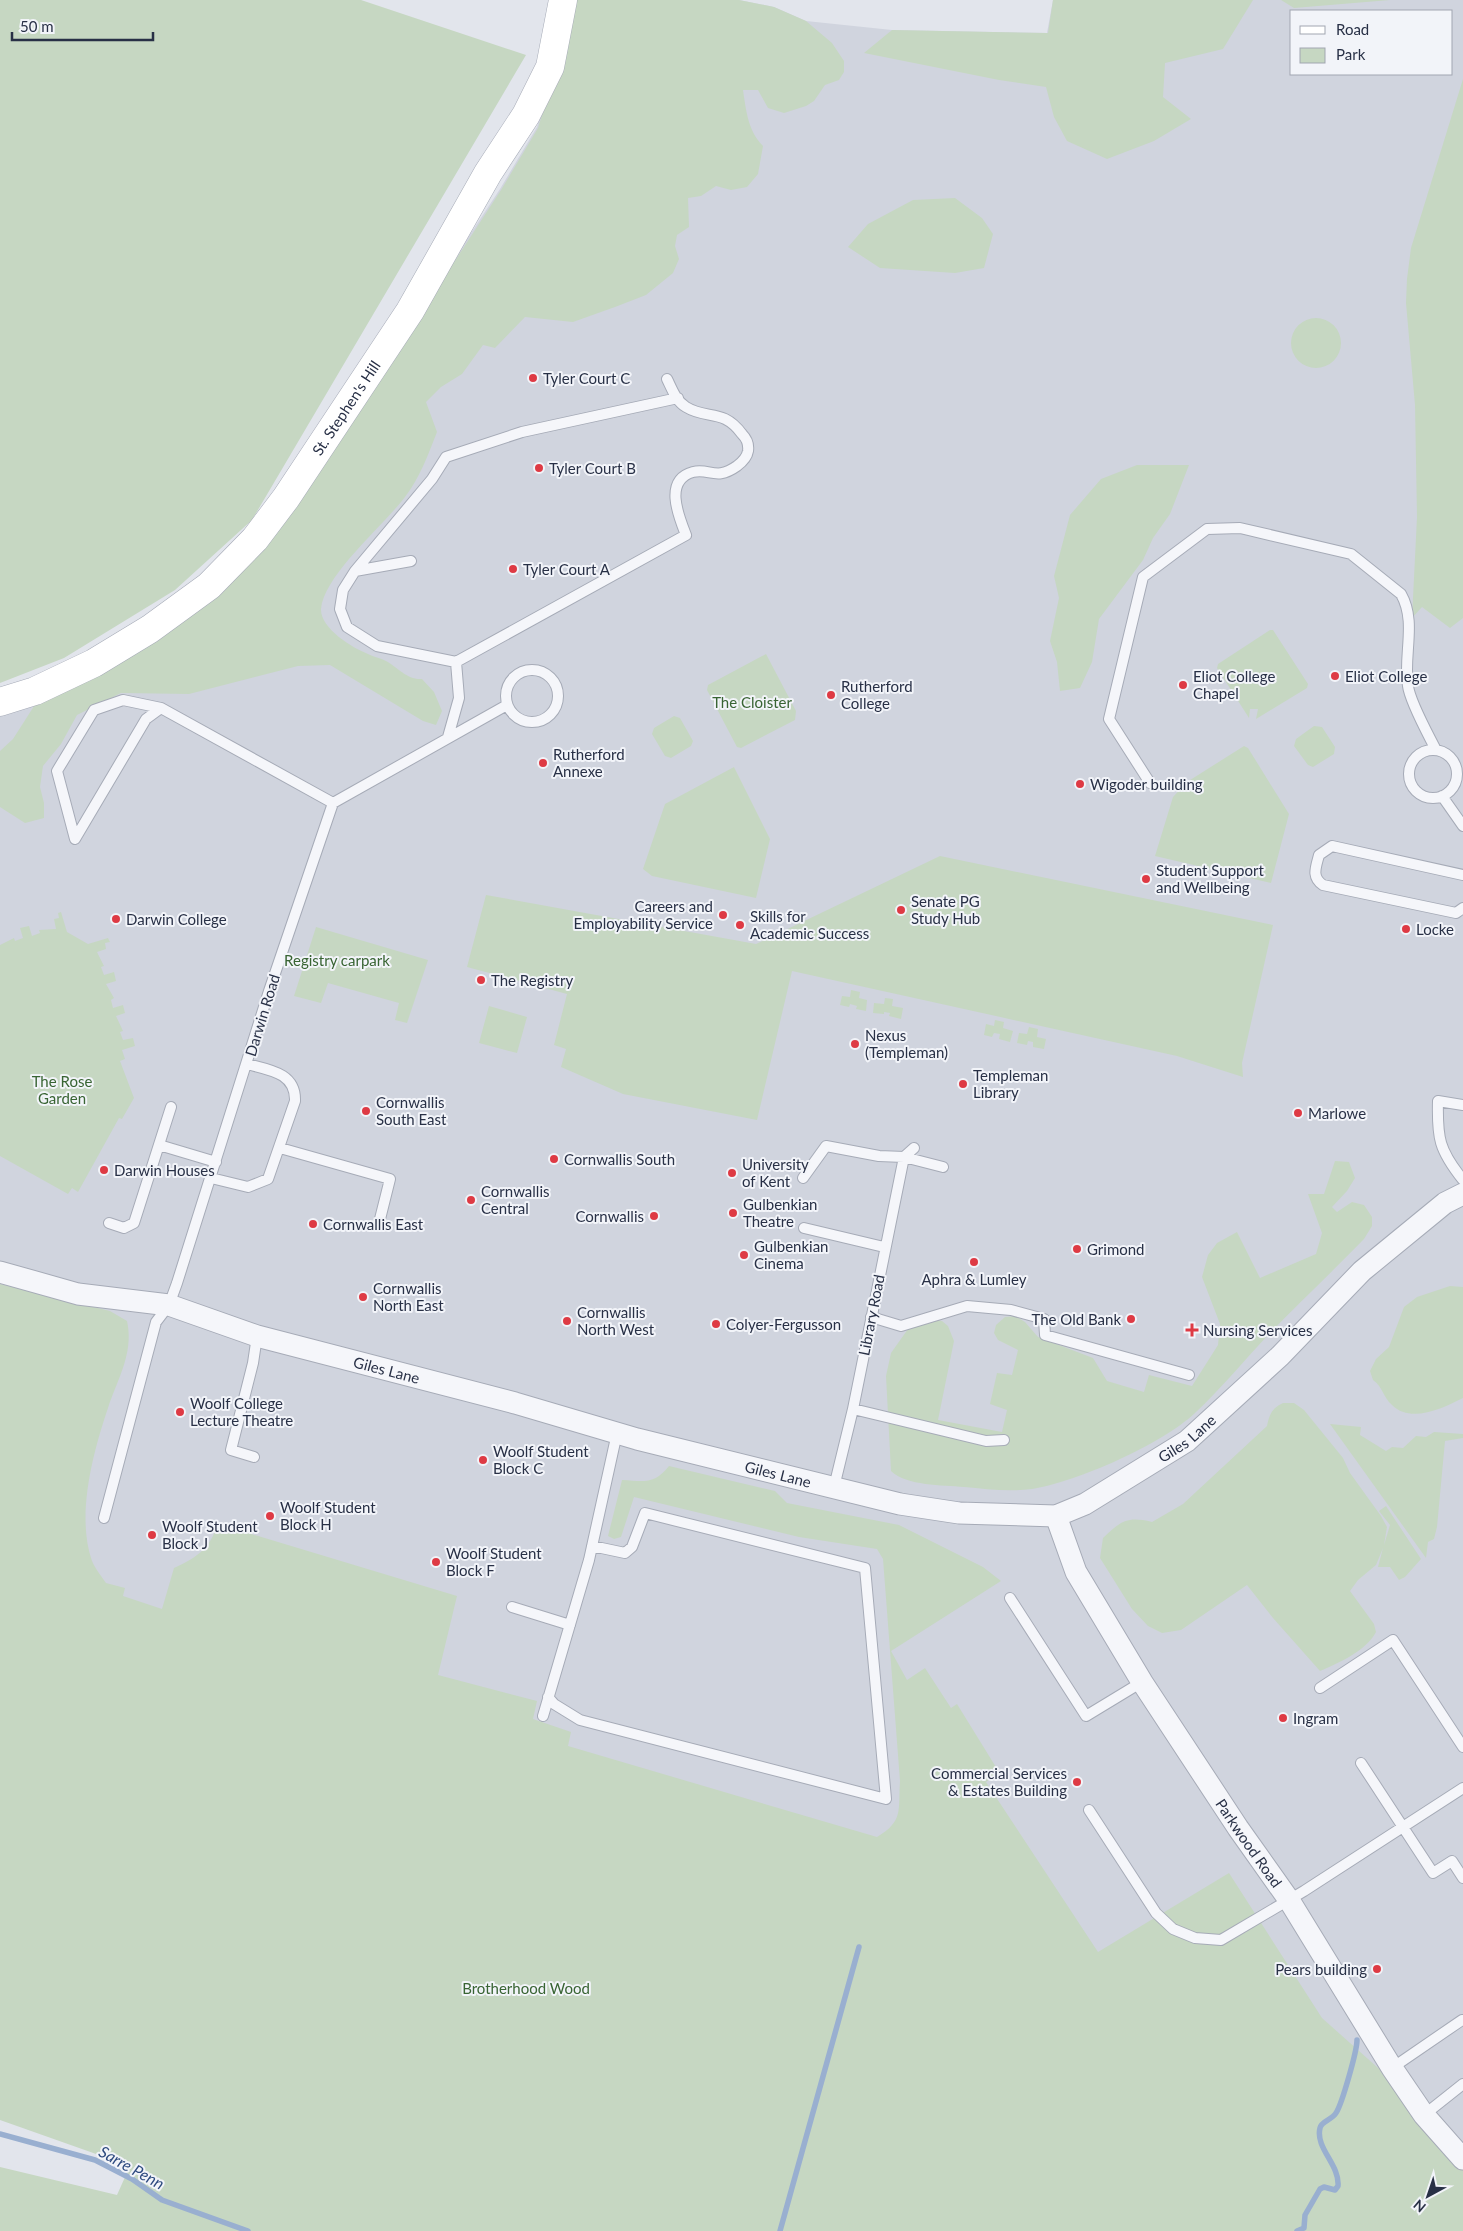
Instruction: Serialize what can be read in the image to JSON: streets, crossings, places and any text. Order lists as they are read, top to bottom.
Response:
{
  "streets": {
    "street": ["St. Stephen's Hill", "Giles Lane", "Parkwood Road"],
    "lane": ["Darwin Road", "Library Road"]
  },
  "crossings": [
    ["Darwin Road", "Giles Lane"],
    ["Library Road", "Giles Lane"],
    ["Giles Lane", "Parkwood Road"]
  ],
  "water": ["Sarre Penn"],
  "parks": [
    "The Cloister",
    "Registry carpark",
    "The Rose Garden",
    "Brotherhood Wood"
  ],
  "places": {
    "other": [
      "Tyler Court C",
      "Tyler Court B",
      "Tyler Court A",
      "Eliot College",
      "Eliot College Chapel",
      "Rutherford College",
      "Rutherford Annexe",
      "Wigoder building",
      "Student Support and Wellbeing",
      "Senate PG Study Hub",
      "Careers and Employability Service",
      "Darwin College",
      "Skills for Academic Success",
      "Locke",
      "The Registry",
      "Nexus (Templeman)",
      "Templeman Library",
      "Cornwallis South East",
      "Marlowe",
      "Cornwallis South",
      "Darwin Houses",
      "University of Kent",
      "Cornwallis Central",
      "Gulbenkian Theatre",
      "Cornwallis",
      "Cornwallis East",
      "Grimond",
      "Gulbenkian Cinema",
      "Aphra & Lumley",
      "Cornwallis North East",
      "The Old Bank",
      "Cornwallis North West",
      "Colyer-Fergusson",
      "Woolf College Lecture Theatre",
      "Woolf Student Block C",
      "Woolf Student Block H",
      "Woolf Student Block J",
      "Woolf Student Block F",
      "Ingram",
      "Commercial Services & Estates Building",
      "Pears building"
    ],
    "health": ["Nursing Services"]
  },
  "legend": ["Road", "Park"],
  "scale_bar": "50 m",
  "north": "bottom left"
}
